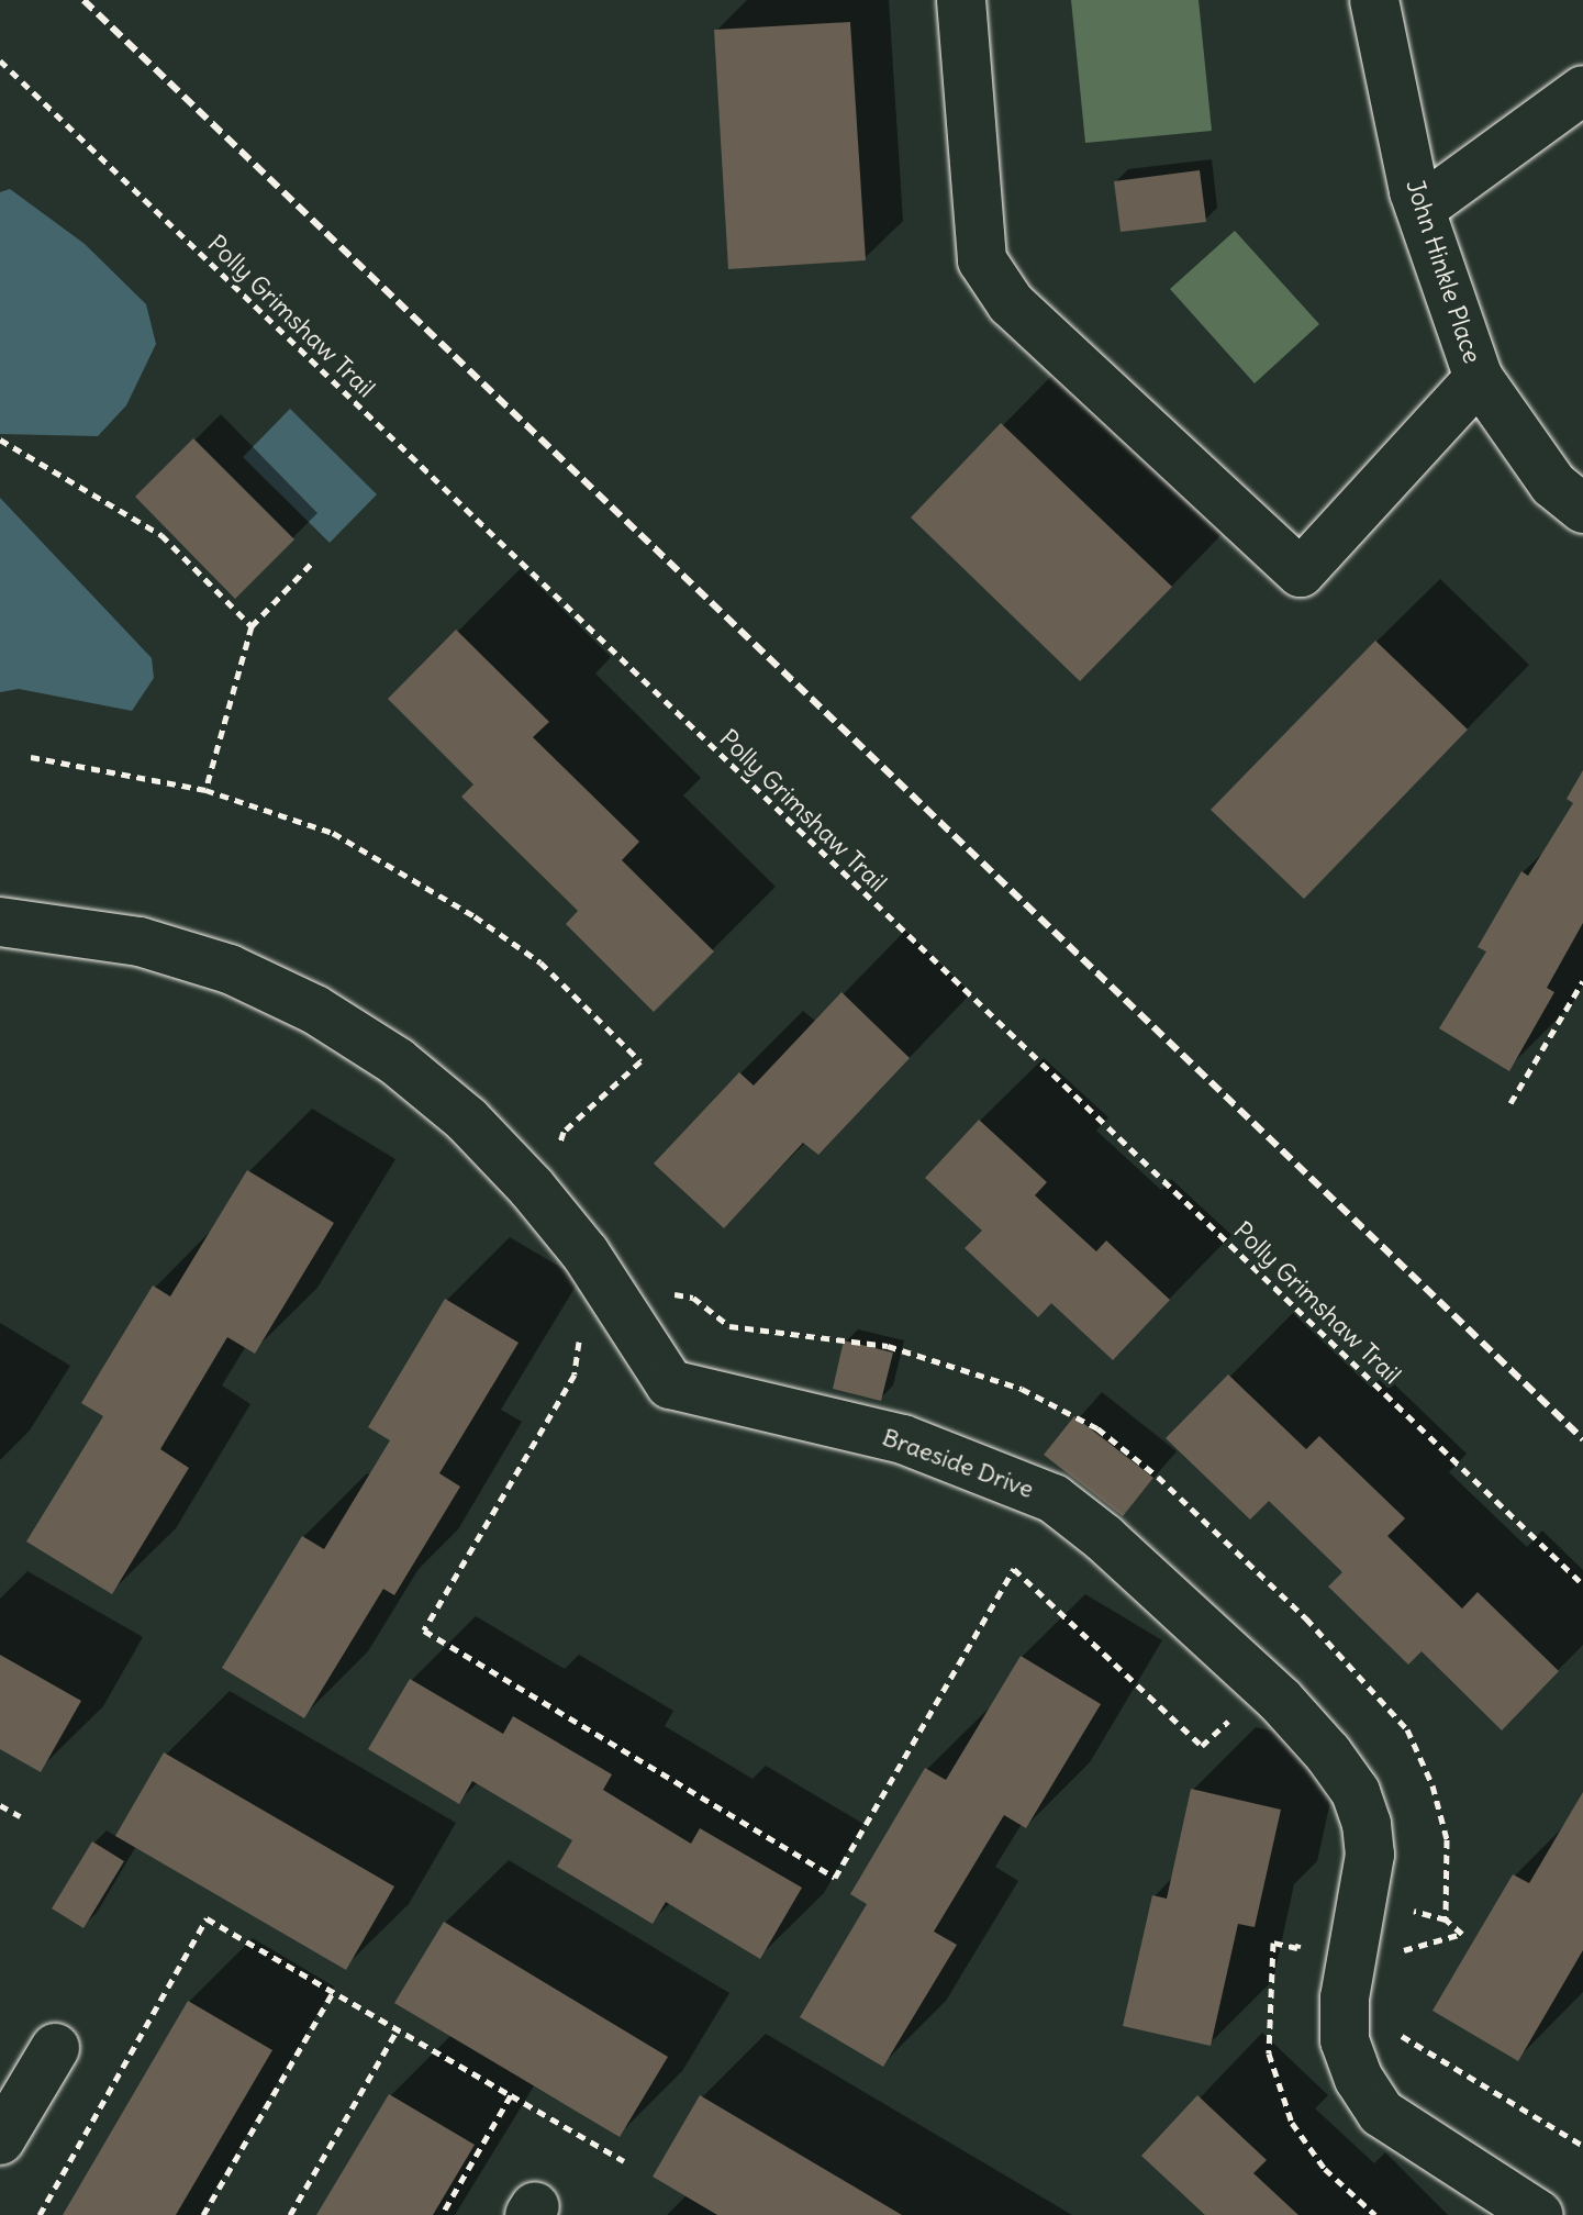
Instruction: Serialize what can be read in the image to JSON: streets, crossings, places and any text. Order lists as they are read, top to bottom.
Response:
{
  "streets": {
    "street": ["John Hinkle Place", "Braeside Drive"],
    "path": ["Polly Grimshaw Trail"]
  }
}
